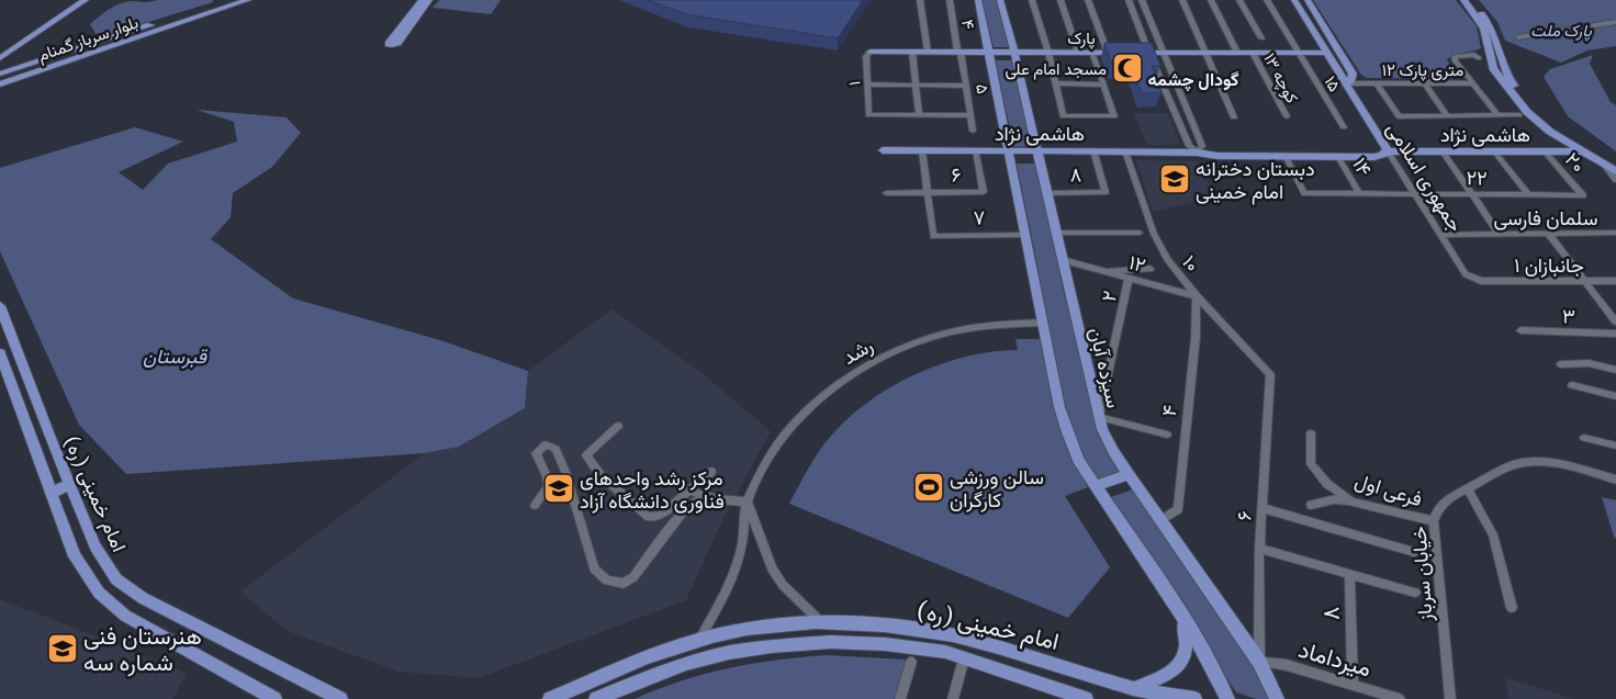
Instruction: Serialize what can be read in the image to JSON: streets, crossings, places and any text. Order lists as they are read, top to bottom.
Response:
{
  "streets": {
    "main road": [
      "پارک",
      "بلوار سرباز گمنام",
      "هاشمی نژاد",
      "جمهوری اسلامی",
      "سیزده آبان",
      "امام خمینی (ره)"
    ],
    "street": [
      "۴",
      "۱۲ متری پارک",
      "کوچه ۱۳",
      "۱",
      "۱۵",
      "۵",
      "۲۰",
      "۱۴",
      "۶",
      "۸",
      "۲۲",
      "۷",
      "سلمان فارسی",
      "۱۲",
      "۱۰",
      "جانبازان ۱",
      "۲",
      "۳",
      "رشد",
      "فرعی اول",
      "خیابان سرباز",
      "میرداماد"
    ]
  },
  "crossings": [
    ["۴", "پارک"],
    ["۴", "۵"],
    ["۴", "۱۲"],
    ["۴", "۱۰"],
    ["۴", "سیزده آبان"],
    ["پارک", "کوچه ۱۳"],
    ["پارک", "۱"],
    ["پارک", "۱۵"],
    ["پارک", "۵"],
    ["پارک", "جمهوری اسلامی"],
    ["پارک", "سیزده آبان"],
    ["۱۲ متری پارک", "جمهوری اسلامی"],
    ["هاشمی نژاد", "۲۰"],
    ["هاشمی نژاد", "۱۴"],
    ["هاشمی نژاد", "۶"],
    ["هاشمی نژاد", "۸"],
    ["هاشمی نژاد", "جمهوری اسلامی"],
    ["هاشمی نژاد", "۲۲"],
    ["هاشمی نژاد", "۱۰"],
    ["هاشمی نژاد", "سیزده آبان"],
    ["۲۰", "۲۲"],
    ["۱۴", "۲۲"],
    ["۶", "۷"],
    ["۶", "۱۰"],
    ["۶", "سیزده آبان"],
    ["۶", "میرداماد"],
    ["۸", "سیزده آبان"],
    ["۸", "میرداماد"],
    ["جمهوری اسلامی", "۲۲"],
    ["جمهوری اسلامی", "سلمان فارسی"],
    ["جمهوری اسلامی", "جانبازان ۱"],
    ["۱۲", "۱۰"],
    ["۱۲", "۲"],
    ["۱۲", "سیزده آبان"],
    ["۲", "سیزده آبان"],
    ["سیزده آبان", "میرداماد"],
    ["فرعی اول", "خیابان سرباز"]
  ],
  "districts": ["گودال چشمه"],
  "parks": ["پارک ملت", "قبرستان"],
  "places": {
    "mosque": ["مسجد امام علی"],
    "school or university": ["دبستان دخترانه امام خمینی", "مرکز رشد واحدهای فناوری دانشگاه آزاد", "هنرستان فنی شماره سه"],
    "sports": ["سالن ورزشی کارگران"]
  }
}
